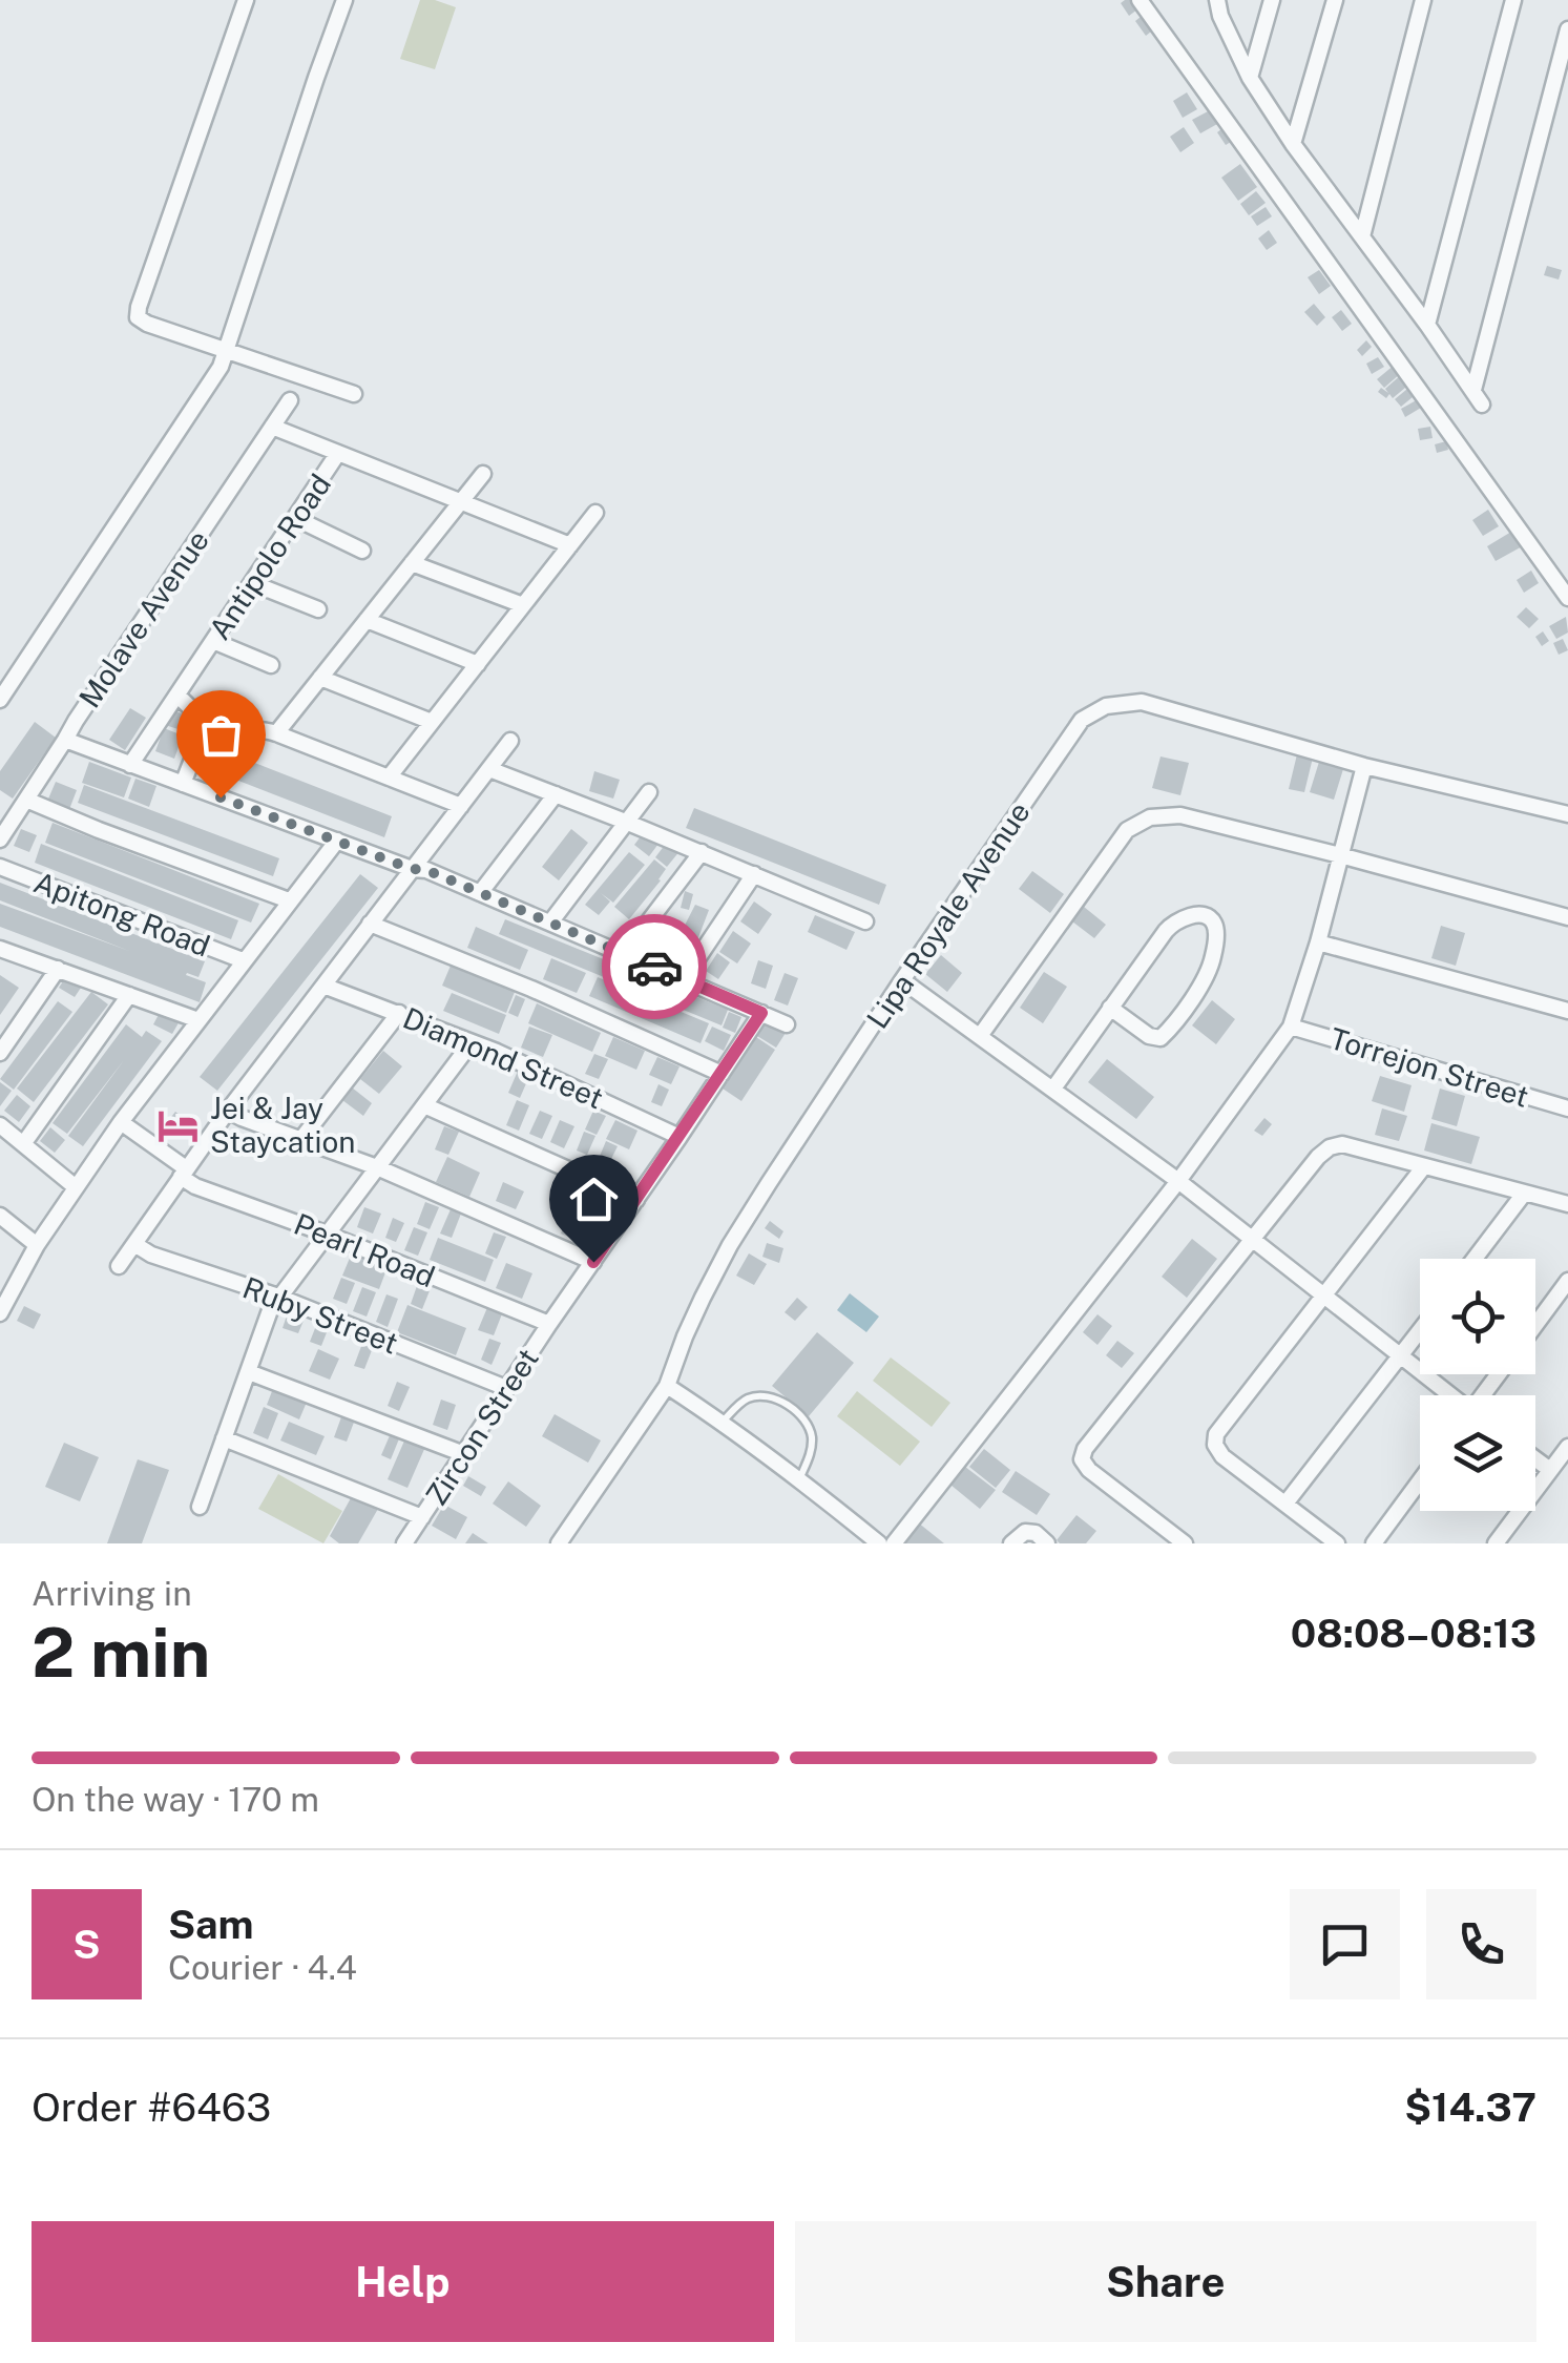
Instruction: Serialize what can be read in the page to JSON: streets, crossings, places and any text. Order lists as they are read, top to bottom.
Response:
{
  "streets": {
    "street": [
      "Antipolo Road",
      "Molave Avenue",
      "Apitong Road",
      "Lipa Royale Avenue",
      "Diamond Street",
      "Torrejon Street",
      "Pearl Road",
      "Ruby Street",
      "Zircon Street"
    ]
  },
  "crossings": [
    ["Diamond Street", "Zircon Street"],
    ["Pearl Road", "Zircon Street"],
    ["Ruby Street", "Zircon Street"]
  ],
  "places": {
    "hotel": ["Jei & Jay Staycation"]
  },
  "page": {
    "heading": ["2 min", "Arriving in", "08:08–08:13"],
    "panel": [
      "Sam",
      "Courier · 4.4",
      "Order #6463",
      "$14.37"
    ],
    "bar": "On the way · 170 m",
    "round": "S",
    "buttons": ["Help", "Share"]
  }
}
